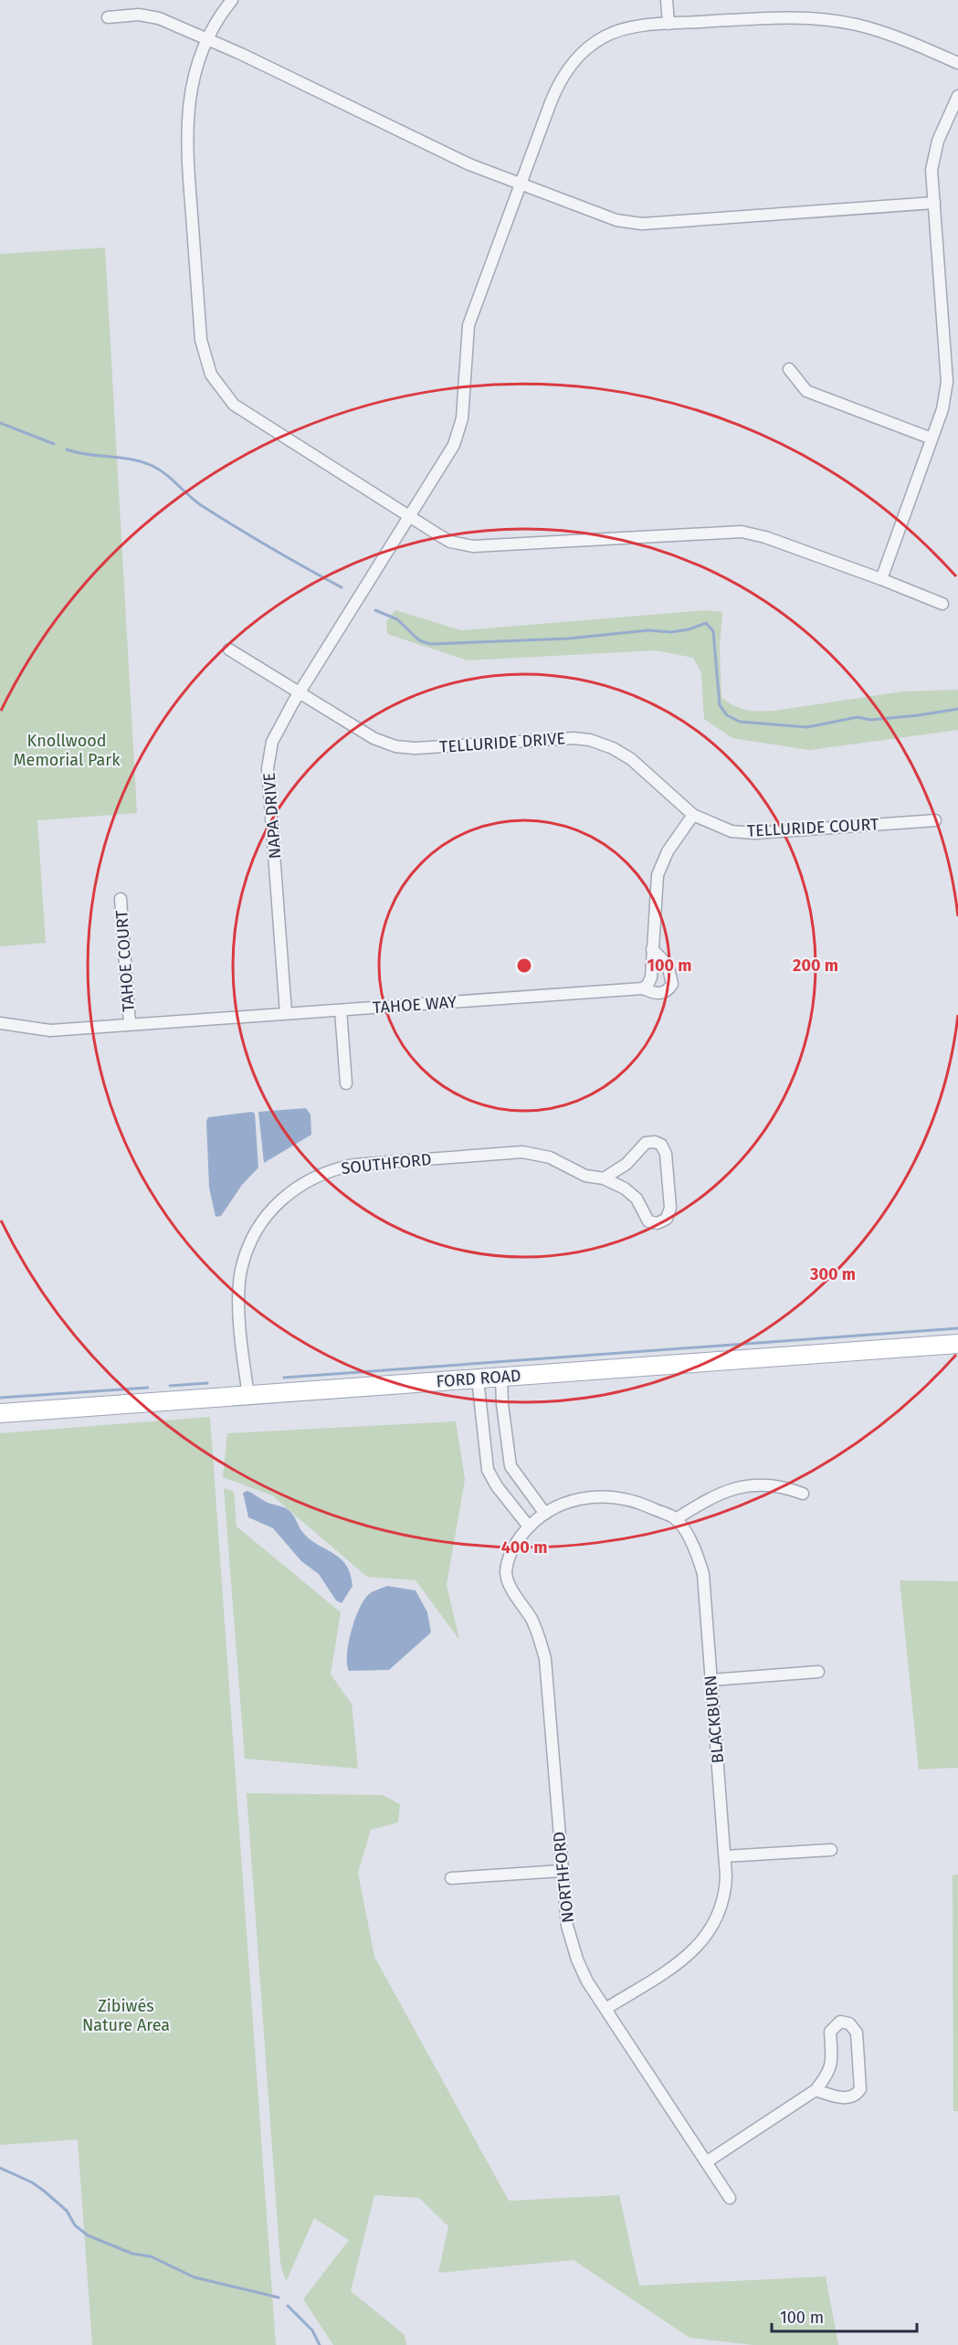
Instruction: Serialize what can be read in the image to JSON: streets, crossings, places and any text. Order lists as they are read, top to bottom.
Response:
{
  "streets": {
    "main road": ["FORD ROAD"],
    "street": [
      "TELLURIDE DRIVE",
      "NAPA DRIVE",
      "TELLURIDE COURT",
      "TAHOE COURT",
      "TAHOE WAY",
      "SOUTHFORD",
      "BLACKBURN",
      "NORTHFORD"
    ]
  },
  "crossings": [
    ["TELLURIDE DRIVE", "NAPA DRIVE"],
    ["TELLURIDE DRIVE", "TELLURIDE COURT"],
    ["NAPA DRIVE", "TAHOE WAY"],
    ["TAHOE COURT", "TAHOE WAY"],
    ["SOUTHFORD", "FORD ROAD"],
    ["BLACKBURN", "NORTHFORD"]
  ],
  "parks": ["Knollwood Memorial Park", "Zibiwés Nature Area"],
  "scale_bar": "100 m",
  "rings": [
    "100 m",
    "200 m",
    "300 m",
    "400 m"
  ]
}
